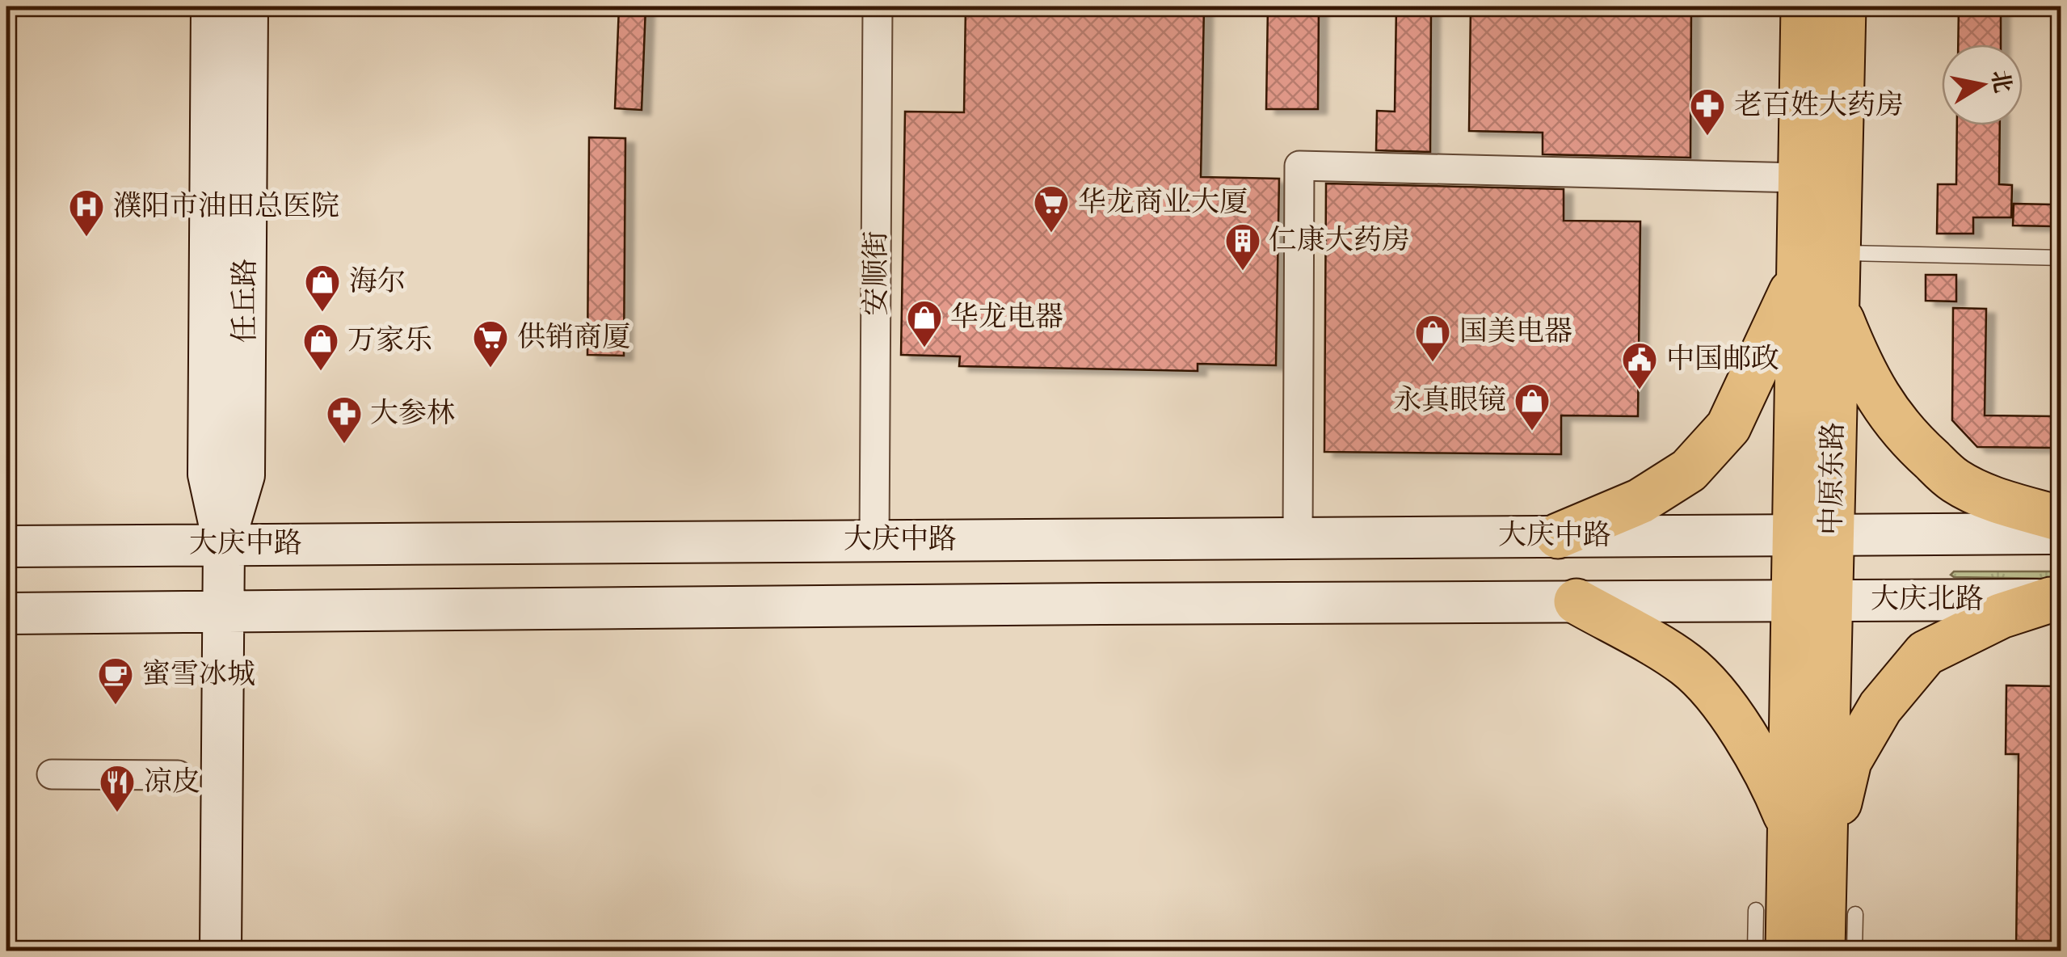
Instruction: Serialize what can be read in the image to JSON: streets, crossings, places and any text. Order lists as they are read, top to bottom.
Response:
{
  "streets": {
    "main road": [
      "任丘路",
      "中原东路",
      "大庆中路",
      "大庆北路"
    ],
    "street": ["安顺街"]
  },
  "crossings": [
    ["安顺街", "大庆中路"],
    ["任丘路", "大庆中路"],
    ["中原东路", "大庆中路"],
    ["中原东路", "大庆北路"]
  ],
  "places": {
    "pharmacy": ["老百姓大药房", "大参林"],
    "supermarket": ["华龙商业大厦", "供销商厦"],
    "hospital": ["濮阳市油田总医院"],
    "building": ["仁康大药房"],
    "shop": [
      "海尔",
      "华龙电器",
      "国美电器",
      "万家乐",
      "永真眼镜"
    ],
    "public building": ["中国邮政"],
    "cafe": ["蜜雪冰城"],
    "restaurant": ["凉皮"]
  },
  "north": "right"
}
